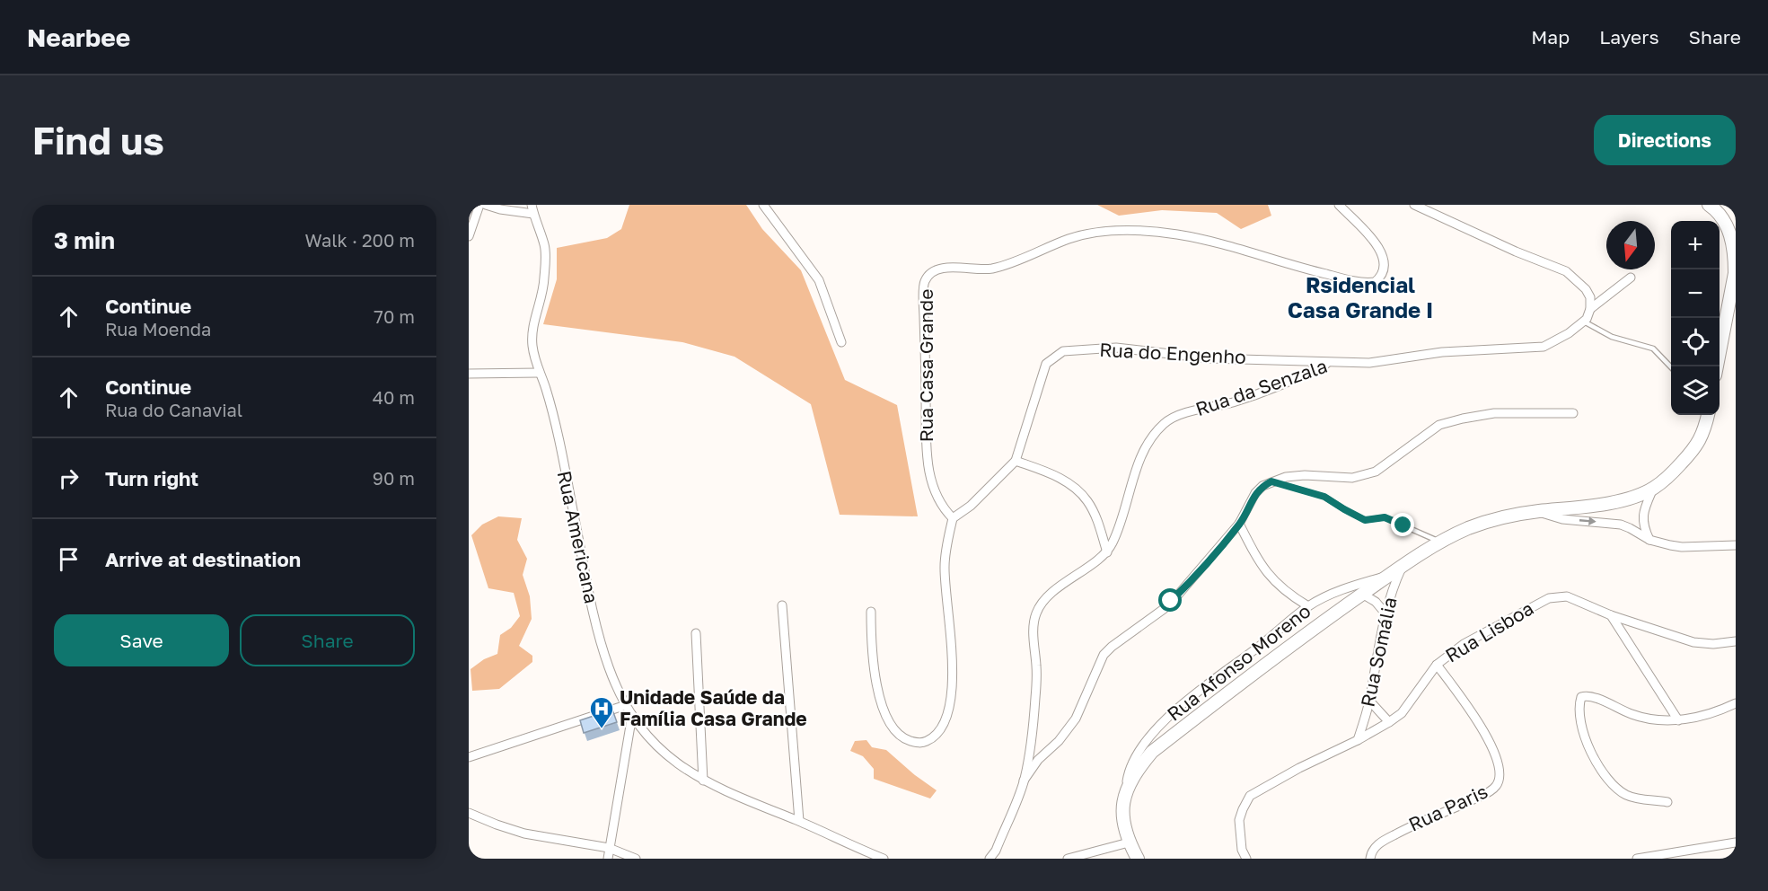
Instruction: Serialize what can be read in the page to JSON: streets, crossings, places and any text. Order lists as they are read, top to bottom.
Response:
{
  "streets": {
    "main road": ["Rua Afonso Moreno"],
    "street": [
      "Rua do Engenho",
      "Rua Casa Grande",
      "Rua da Senzala",
      "Rua Americana",
      "Rua Lisboa",
      "Rua Somália",
      "Rua Paris"
    ]
  },
  "crossings": [
    ["Rua do Engenho", "Rua Casa Grande"],
    ["Rua do Engenho", "Rua da Senzala"],
    ["Rua Lisboa", "Rua Somália"],
    ["Rua Lisboa", "Rua Paris"],
    ["Rua Somália", "Rua Afonso Moreno"]
  ],
  "districts": ["Rsidencial Casa Grande I"],
  "places": {
    "hospital": ["Unidade Saúde da Família Casa Grande"]
  },
  "north": "bottom",
  "page": {
    "header": "Nearbee",
    "nav": ["Map", "Layers", "Share"],
    "buttons": [
      "Directions",
      ["Save", "Share"]
    ],
    "title": "Find us",
    "heading": ["3 min", "Walk · 200 m"],
    "map_buttons": ["+", "−"],
    "list": [
      ["Continue", "Rua Moenda", "70 m"],
      ["Continue", "Rua do Canavial", "40 m"],
      ["Turn right", "90 m"],
      "Arrive at destination"
    ]
  }
}
